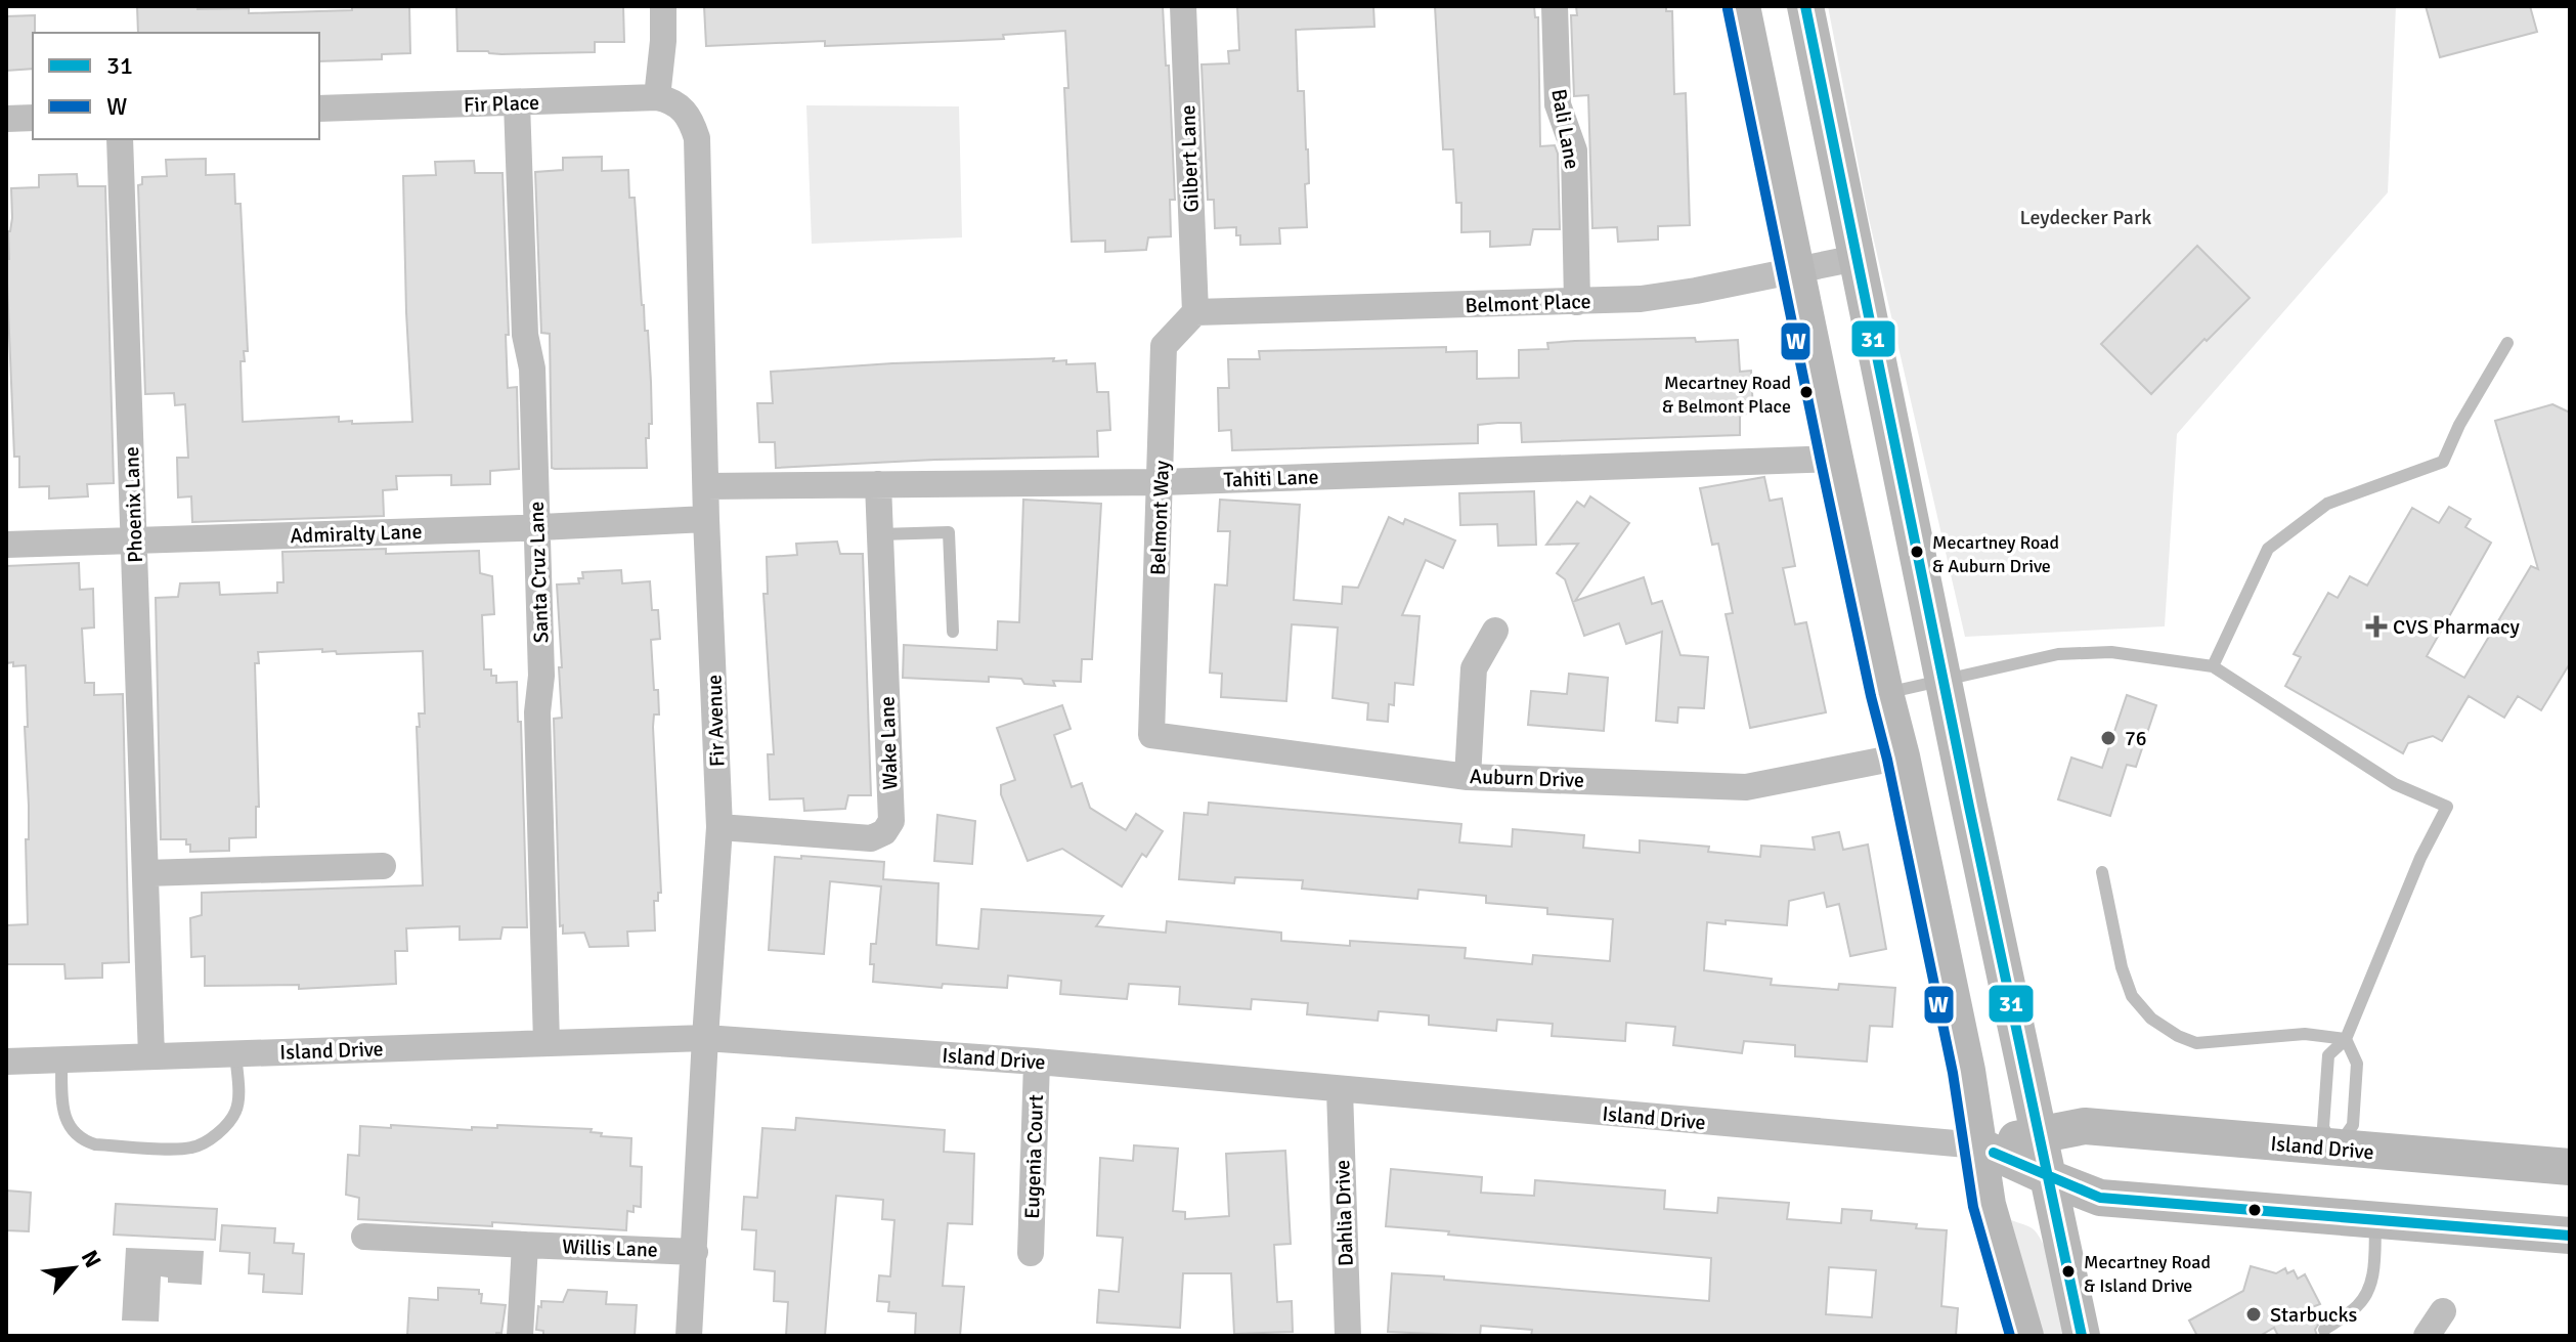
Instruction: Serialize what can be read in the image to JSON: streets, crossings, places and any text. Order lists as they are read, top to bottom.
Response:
{
  "streets": {
    "main road": ["Island Drive"],
    "street": [
      "Fir Place",
      "Bali Lane",
      "Gilbert Lane",
      "Belmont Place",
      "Tahiti Lane",
      "Phoenix Lane",
      "Belmont Way",
      "Admiralty Lane",
      "Santa Cruz Lane",
      "Fir Avenue",
      "Wake Lane",
      "Auburn Drive",
      "Eugenia Court",
      "Dahlia Drive",
      "Willis Lane"
    ]
  },
  "crossings": [
    ["Fir Place", "Santa Cruz Lane"],
    ["Fir Place", "Fir Avenue"],
    ["Bali Lane", "Belmont Place"],
    ["Gilbert Lane", "Belmont Place"],
    ["Gilbert Lane", "Belmont Way"],
    ["Belmont Place", "Belmont Way"],
    ["Tahiti Lane", "Belmont Way"],
    ["Tahiti Lane", "Fir Avenue"],
    ["Tahiti Lane", "Wake Lane"],
    ["Phoenix Lane", "Admiralty Lane"],
    ["Phoenix Lane", "Island Drive"],
    ["Belmont Way", "Auburn Drive"],
    ["Admiralty Lane", "Santa Cruz Lane"],
    ["Admiralty Lane", "Fir Avenue"],
    ["Santa Cruz Lane", "Island Drive"],
    ["Fir Avenue", "Wake Lane"],
    ["Fir Avenue", "Island Drive"],
    ["Fir Avenue", "Willis Lane"],
    ["Island Drive", "Eugenia Court"],
    ["Island Drive", "Dahlia Drive"]
  ],
  "parks": ["Leydecker Park"],
  "places": {
    "other": [
      "Mecartney Road & Belmont Place",
      "Mecartney Road & Auburn Drive",
      "76",
      "Mecartney Road & Island Drive",
      "Starbucks"
    ],
    "health": ["CVS Pharmacy"]
  },
  "lines": ["transit line 31", "transit line W"],
  "legend": ["31", "W"],
  "north": "top right"
}
